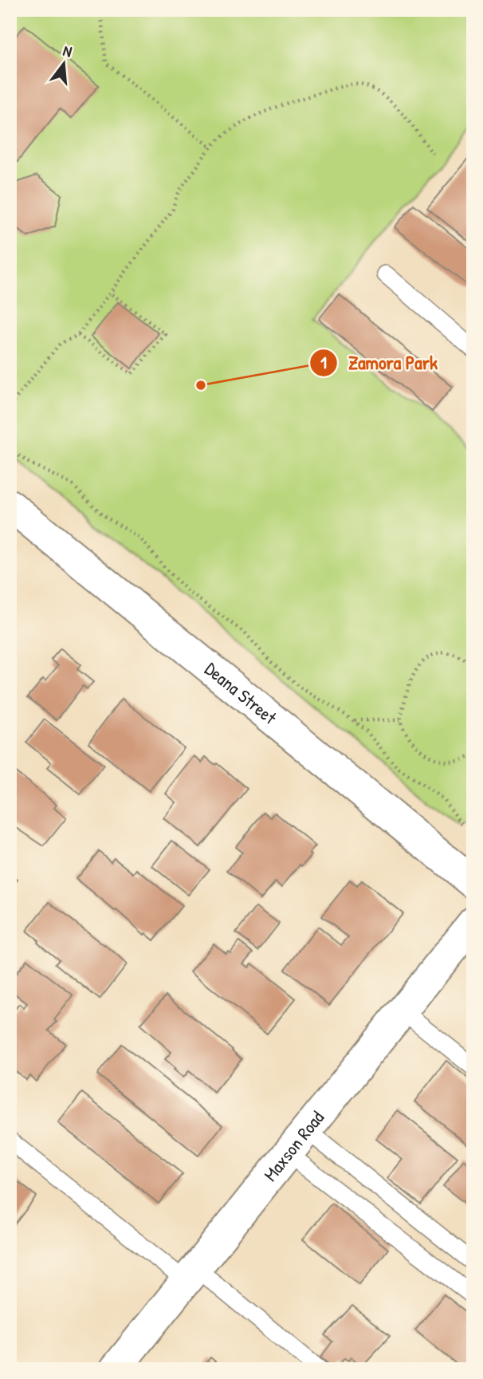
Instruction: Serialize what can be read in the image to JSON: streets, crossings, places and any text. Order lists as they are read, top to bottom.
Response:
{
  "streets": {
    "street": ["Deana Street", "Maxson Road"]
  },
  "places": ["Zamora Park"],
  "north": "top"
}
